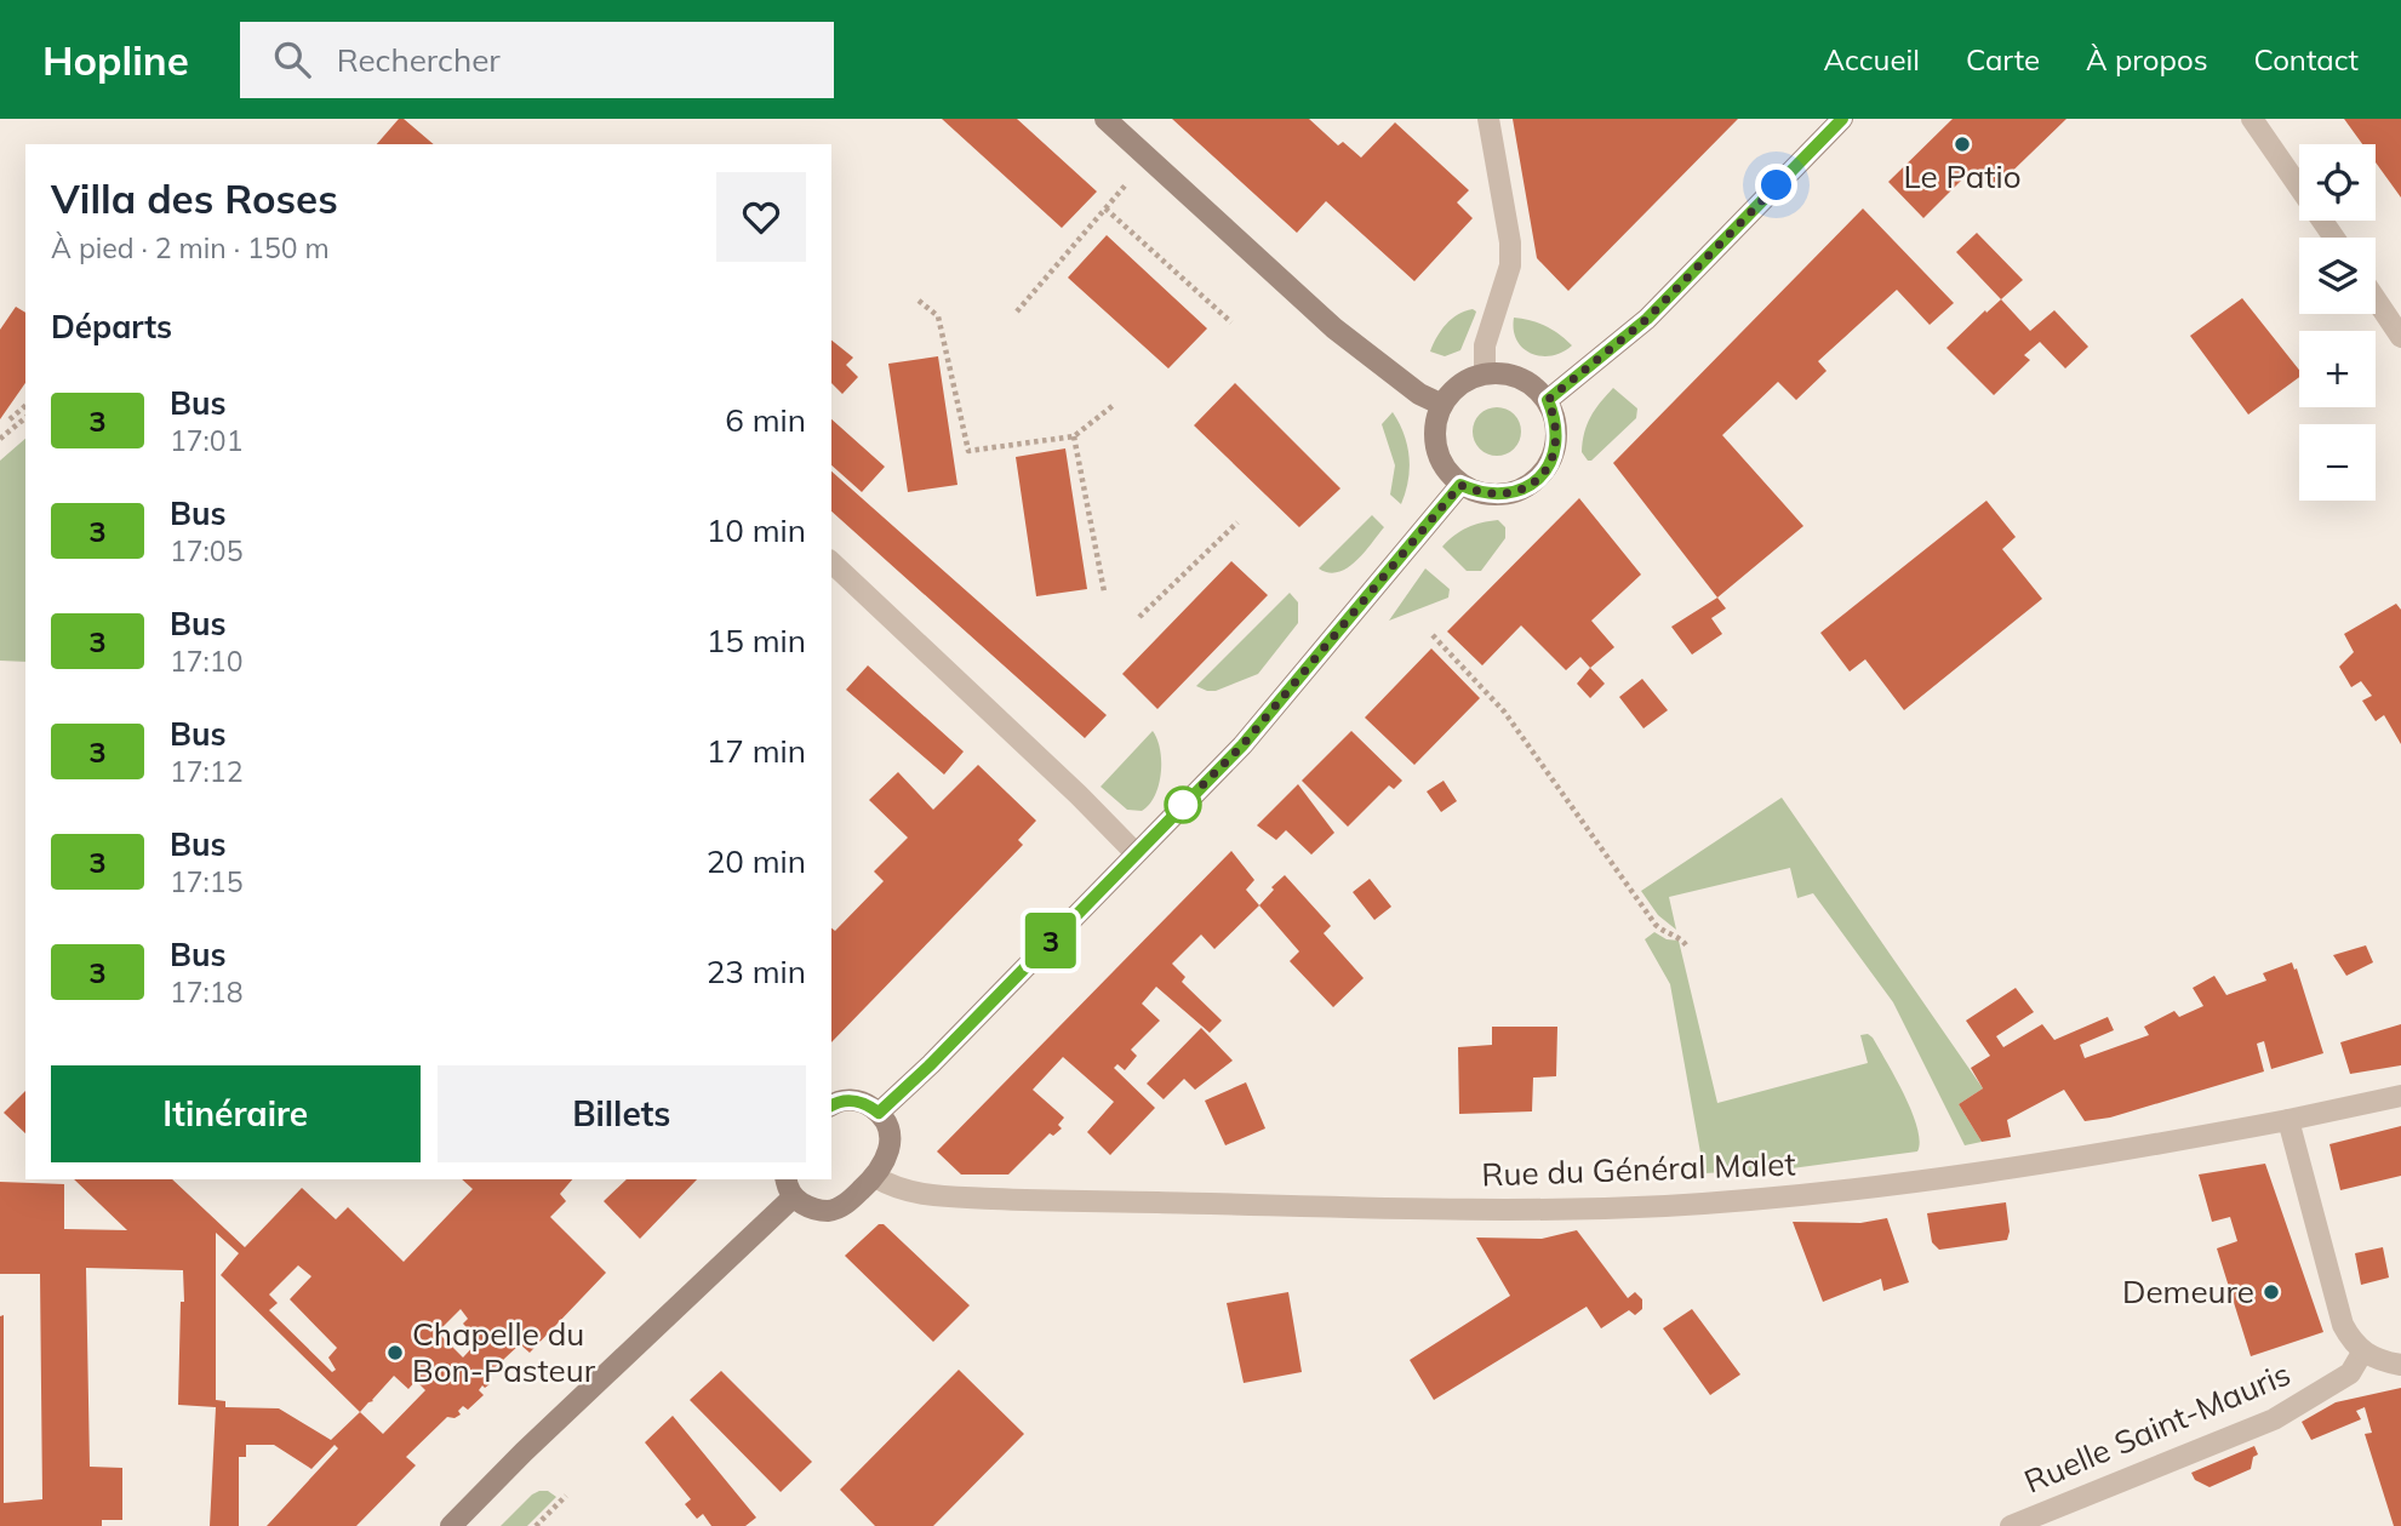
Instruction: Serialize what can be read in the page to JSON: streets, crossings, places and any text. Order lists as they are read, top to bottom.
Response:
{
  "streets": {
    "street": ["Rue du Général Malet", "Ruelle Saint-Mauris"]
  },
  "places": ["Le Patio", "Demeure", "Chapelle du Bon-Pasteur"],
  "lines": ["bus line 3"],
  "page": {
    "header": "Hopline",
    "search": "Rechercher",
    "nav": [
      "Accueil",
      "Carte",
      "À propos",
      "Contact"
    ],
    "on_map": "3",
    "map_buttons": ["+", "−"],
    "heading": [
      ["Villa des Roses", "À pied · 2 min · 150 m"],
      "Départs"
    ],
    "list": [
      {
        "mark": "3",
        "name": "Bus",
        "note": "17:01",
        "value": "6 min"
      },
      {
        "mark": "3",
        "name": "Bus",
        "note": "17:05",
        "value": "10 min"
      },
      {
        "mark": "3",
        "name": "Bus",
        "note": "17:10",
        "value": "15 min"
      },
      {
        "mark": "3",
        "name": "Bus",
        "note": "17:12",
        "value": "17 min"
      },
      {
        "mark": "3",
        "name": "Bus",
        "note": "17:15",
        "value": "20 min"
      },
      {
        "mark": "3",
        "name": "Bus",
        "note": "17:18",
        "value": "23 min"
      }
    ],
    "buttons": ["Itinéraire", "Billets"]
  }
}
